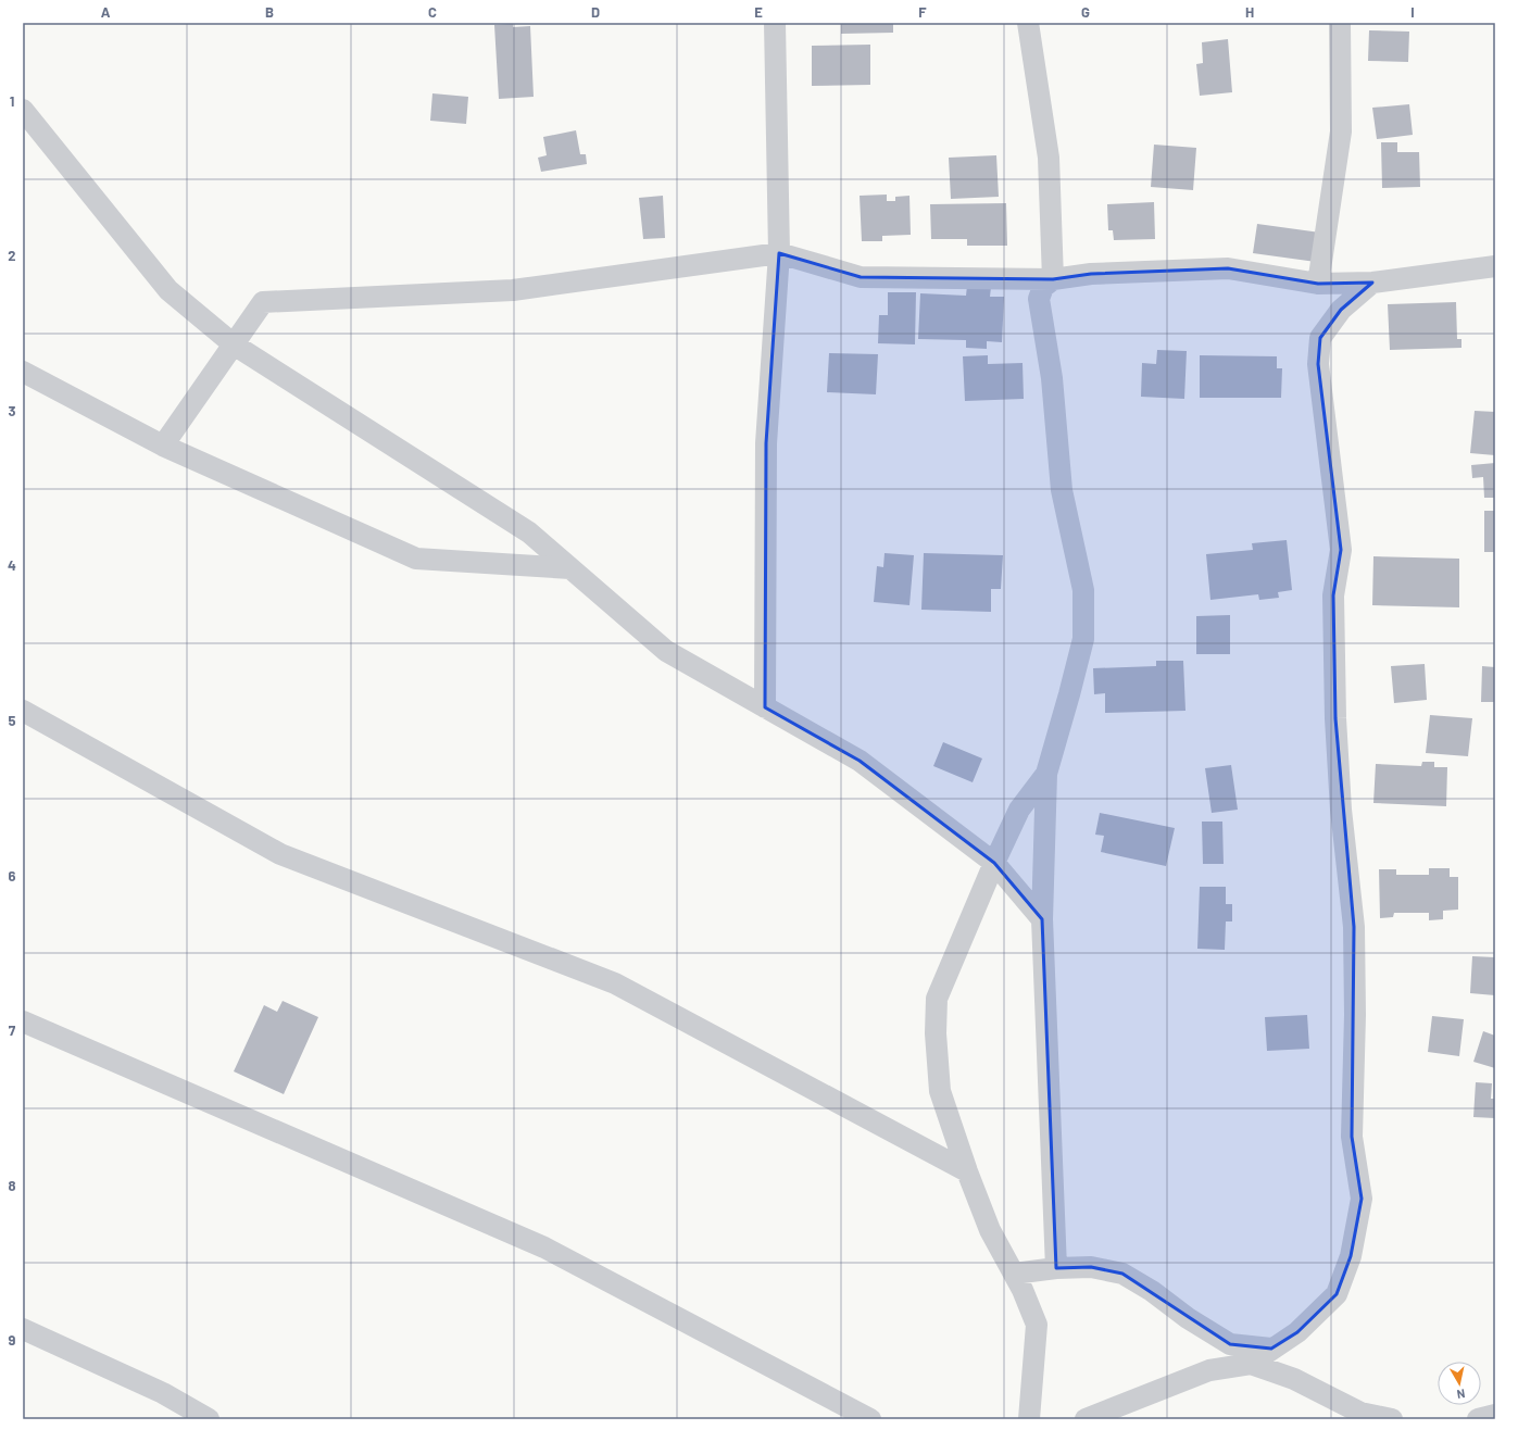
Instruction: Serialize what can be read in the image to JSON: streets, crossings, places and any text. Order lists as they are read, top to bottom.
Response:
{
  "north": "bottom",
  "grid": {
    "columns": [
      "A",
      "B",
      "C",
      "D",
      "E",
      "F",
      "G",
      "H",
      "I"
    ],
    "rows": [
      "1",
      "2",
      "3",
      "4",
      "5",
      "6",
      "7",
      "8",
      "9"
    ]
  }
}
